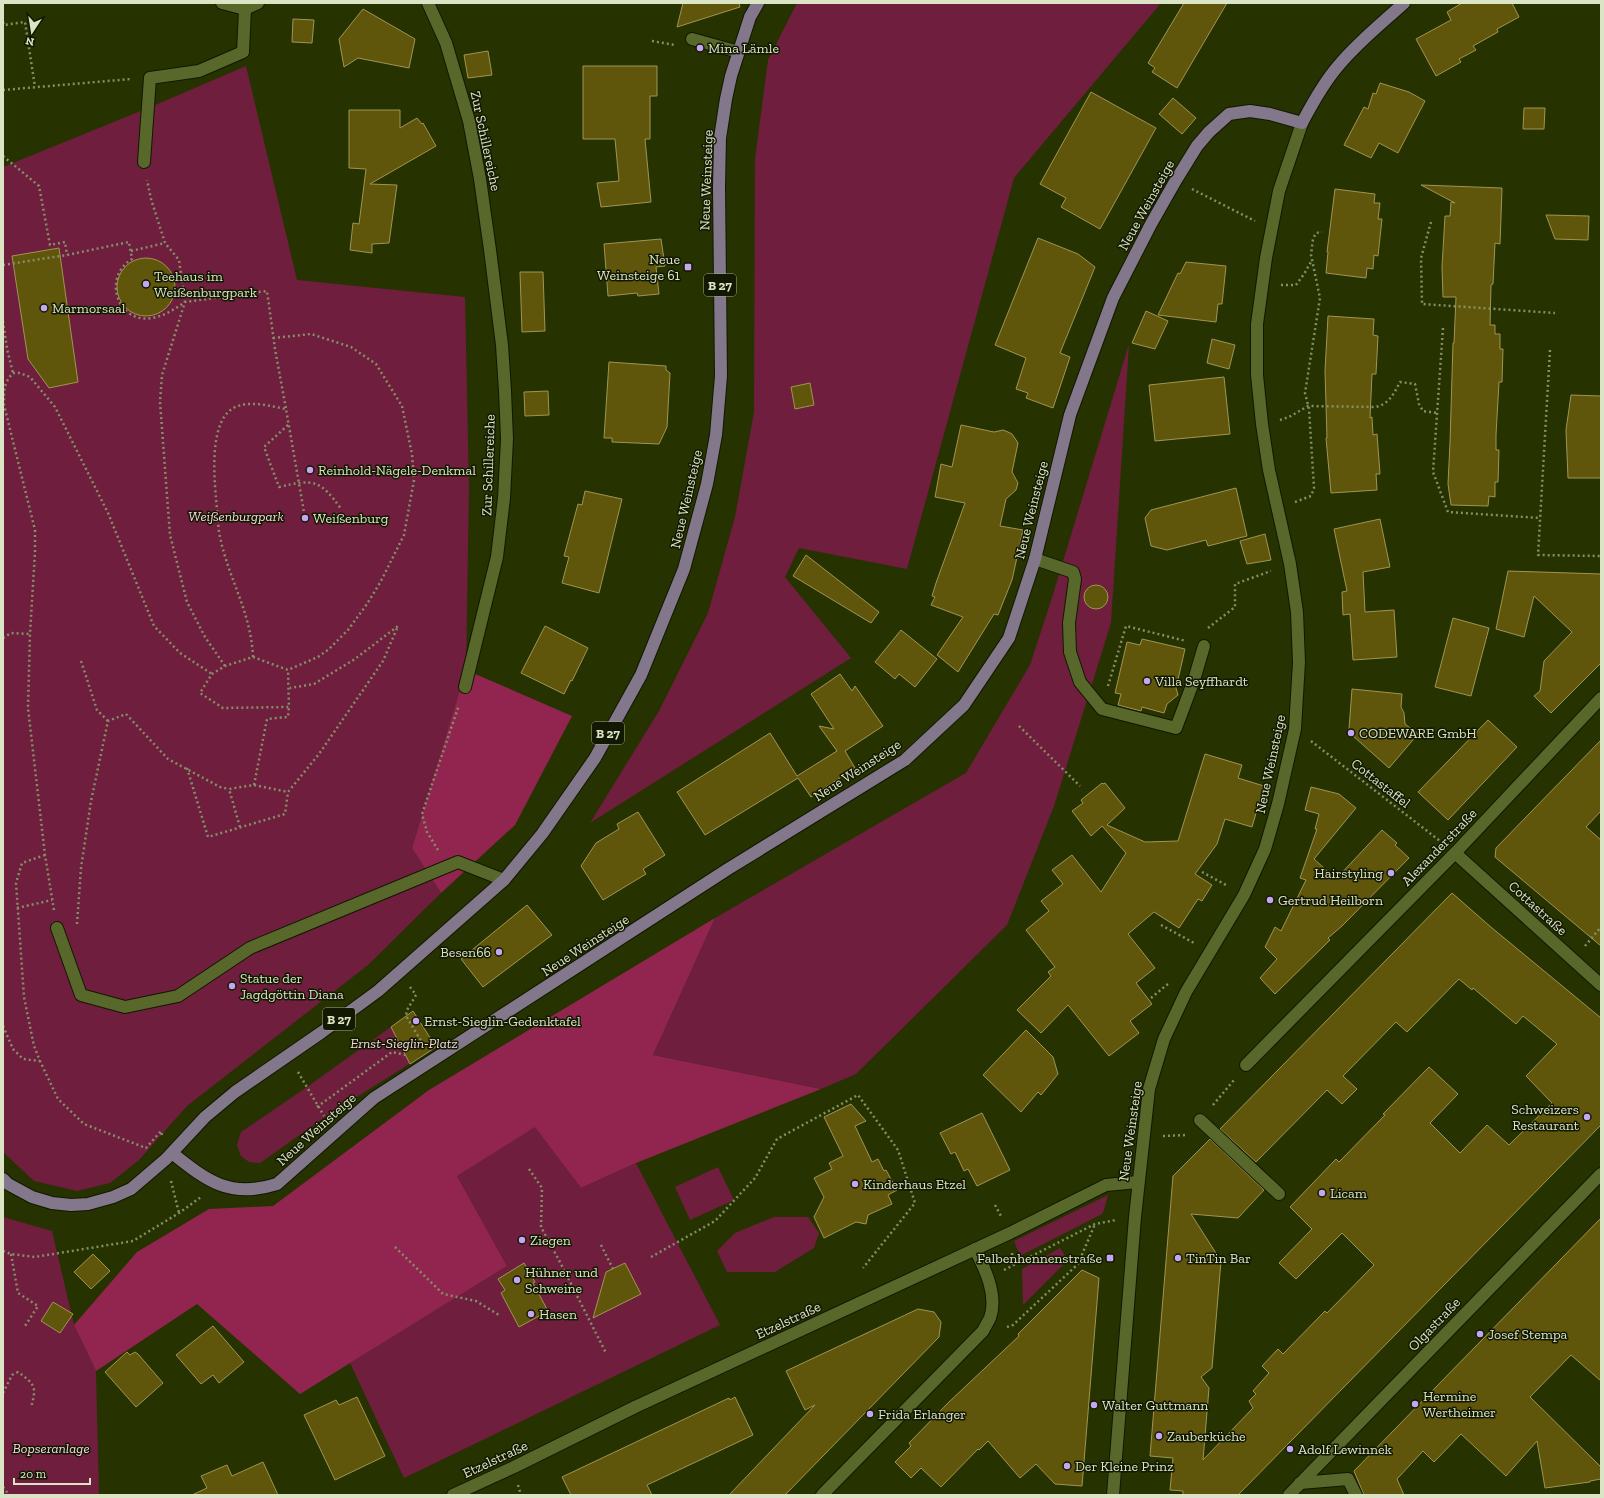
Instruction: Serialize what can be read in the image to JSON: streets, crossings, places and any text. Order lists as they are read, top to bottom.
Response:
{
  "streets": {
    "main road": ["Neue Weinsteige", "B 27"],
    "street": [
      "Zur Schillereiche",
      "Alexanderstraße",
      "Cottastraße",
      "Etzelstraße",
      "Olgastraße"
    ],
    "path": ["Cottastaffel"]
  },
  "crossings": [
    ["Neue Weinsteige", "B 27"],
    ["Neue Weinsteige", "Cottastaffel"],
    ["Neue Weinsteige", "Etzelstraße"],
    ["Cottastaffel", "Alexanderstraße"],
    ["Cottastaffel", "Cottastraße"],
    ["Alexanderstraße", "Cottastraße"]
  ],
  "parks": ["Weißenburgpark", "Ernst-Sieglin-Platz", "Bopseranlage"],
  "places": {
    "other": [
      "Mina Lämle",
      "Teehaus im Weißenburgpark",
      "Marmorsaal",
      "Reinhold-Nägele-Denkmal",
      "Weißenburg",
      "Villa Seyffhardt",
      "CODEWARE GmbH",
      "Hairstyling",
      "Gertrud Heilborn",
      "Besen66",
      "Statue der Jagdgöttin Diana",
      "Ernst-Sieglin-Gedenktafel",
      "Schweizers Restaurant",
      "Kinderhaus Etzel",
      "Licam",
      "Ziegen",
      "TinTin Bar",
      "Hühner und Schweine",
      "Hasen",
      "Josef Stempa",
      "Hermine Wertheimer",
      "Walter Guttmann",
      "Frida Erlanger",
      "Zauberküche",
      "Adolf Lewinnek",
      "Der Kleine Prinz"
    ],
    "transit": ["Neue Weinsteige 61", "Falbenhennenstraße"]
  },
  "scale_bar": "20 m",
  "north": "bottom"
}
